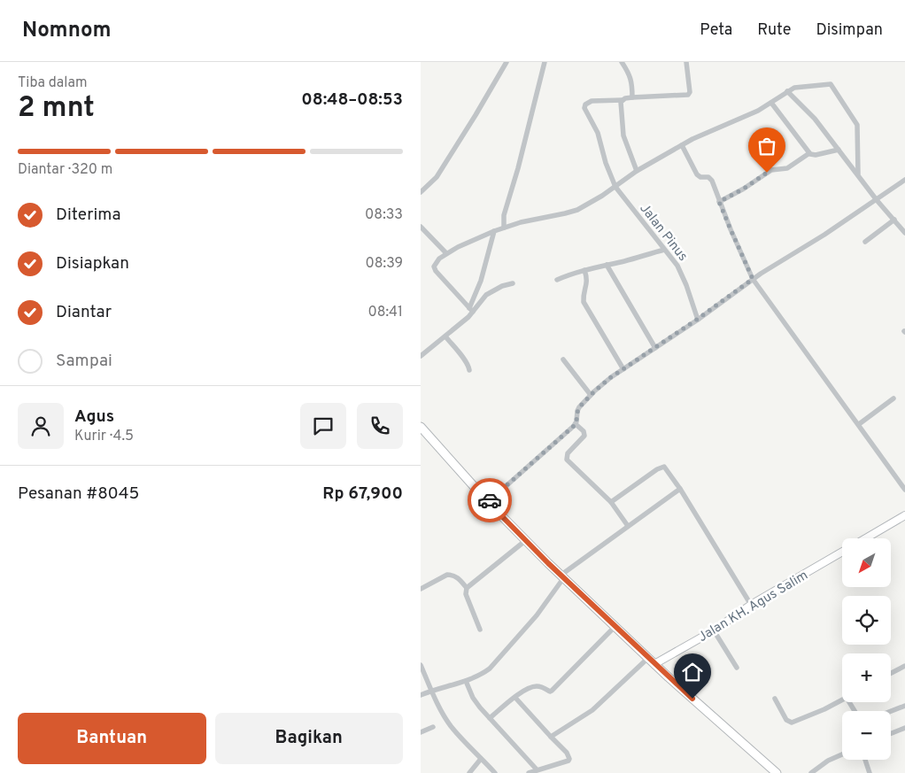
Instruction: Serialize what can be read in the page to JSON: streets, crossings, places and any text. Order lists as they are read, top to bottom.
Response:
{
  "streets": {
    "main road": ["Jalan KH. Agus Salim"],
    "street": ["Jalan Pinus"]
  },
  "north": "bottom left",
  "page": {
    "header": "Nomnom",
    "nav": ["Peta", "Rute", "Disimpan"],
    "heading": ["2 mnt", "Tiba dalam", "08:48–08:53"],
    "panel": [
      "Agus",
      "Kurir · 4.5",
      "Pesanan #8045",
      "Rp 67,900"
    ],
    "bar": "Diantar · 320 m",
    "list": [
      ["Diterima", "08:33"],
      ["Disiapkan", "08:39"],
      ["Diantar", "08:41"],
      "Sampai"
    ],
    "map_buttons": ["+", "−"],
    "buttons": ["Bantuan", "Bagikan"]
  }
}
